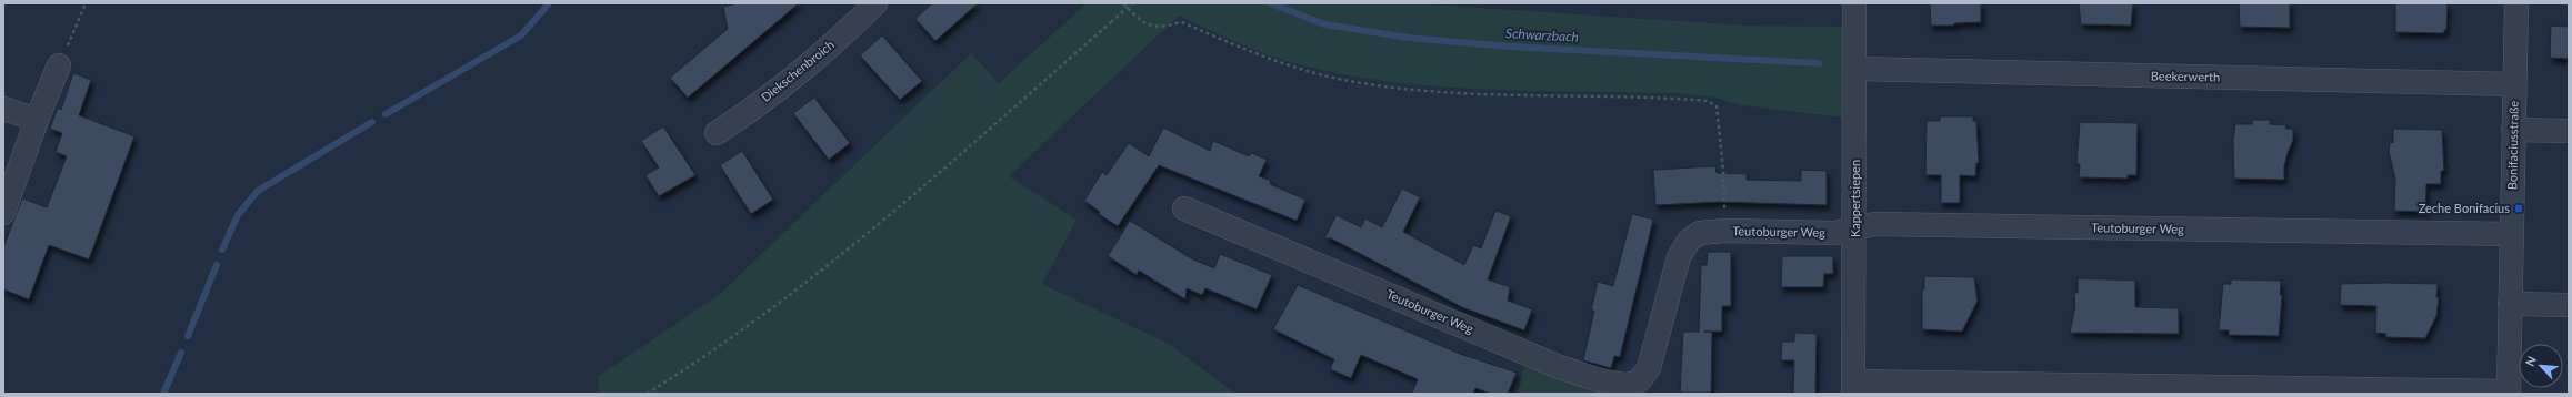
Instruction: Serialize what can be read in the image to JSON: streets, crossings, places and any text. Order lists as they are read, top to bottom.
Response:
{
  "streets": {
    "street": [
      "Diekschenbroich",
      "Beekerwerth",
      "Bonifaciusstraße",
      "Kappertsiepen",
      "Teutoburger Weg"
    ]
  },
  "crossings": [
    ["Beekerwerth", "Bonifaciusstraße"],
    ["Beekerwerth", "Kappertsiepen"],
    ["Bonifaciusstraße", "Teutoburger Weg"],
    ["Kappertsiepen", "Teutoburger Weg"]
  ],
  "water": ["Schwarzbach"],
  "places": {
    "transit": ["Zeche Bonifacius"]
  },
  "north": "top left"
}
